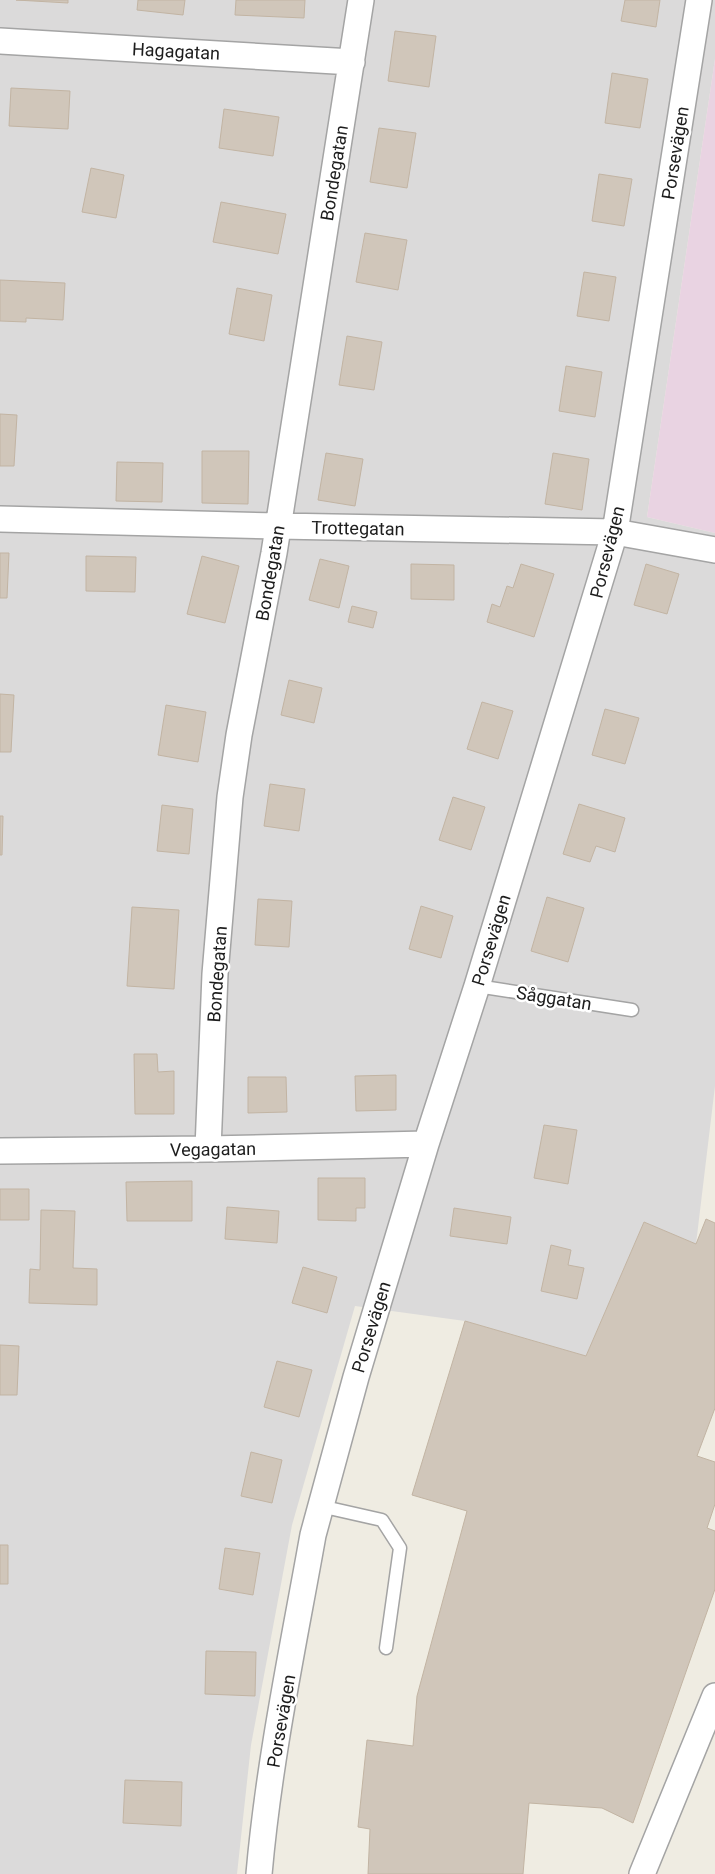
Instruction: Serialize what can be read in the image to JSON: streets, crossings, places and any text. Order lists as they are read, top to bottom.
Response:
{
  "streets": {
    "street": [
      "Hagagatan",
      "Porsevägen",
      "Bondegatan",
      "Trottegatan",
      "Vegagatan"
    ],
    "lane": ["Såggatan"]
  },
  "crossings": [
    ["Hagagatan", "Bondegatan"],
    ["Porsevägen", "Trottegatan"],
    ["Porsevägen", "Såggatan"],
    ["Porsevägen", "Vegagatan"],
    ["Bondegatan", "Trottegatan"],
    ["Bondegatan", "Vegagatan"]
  ]
}
